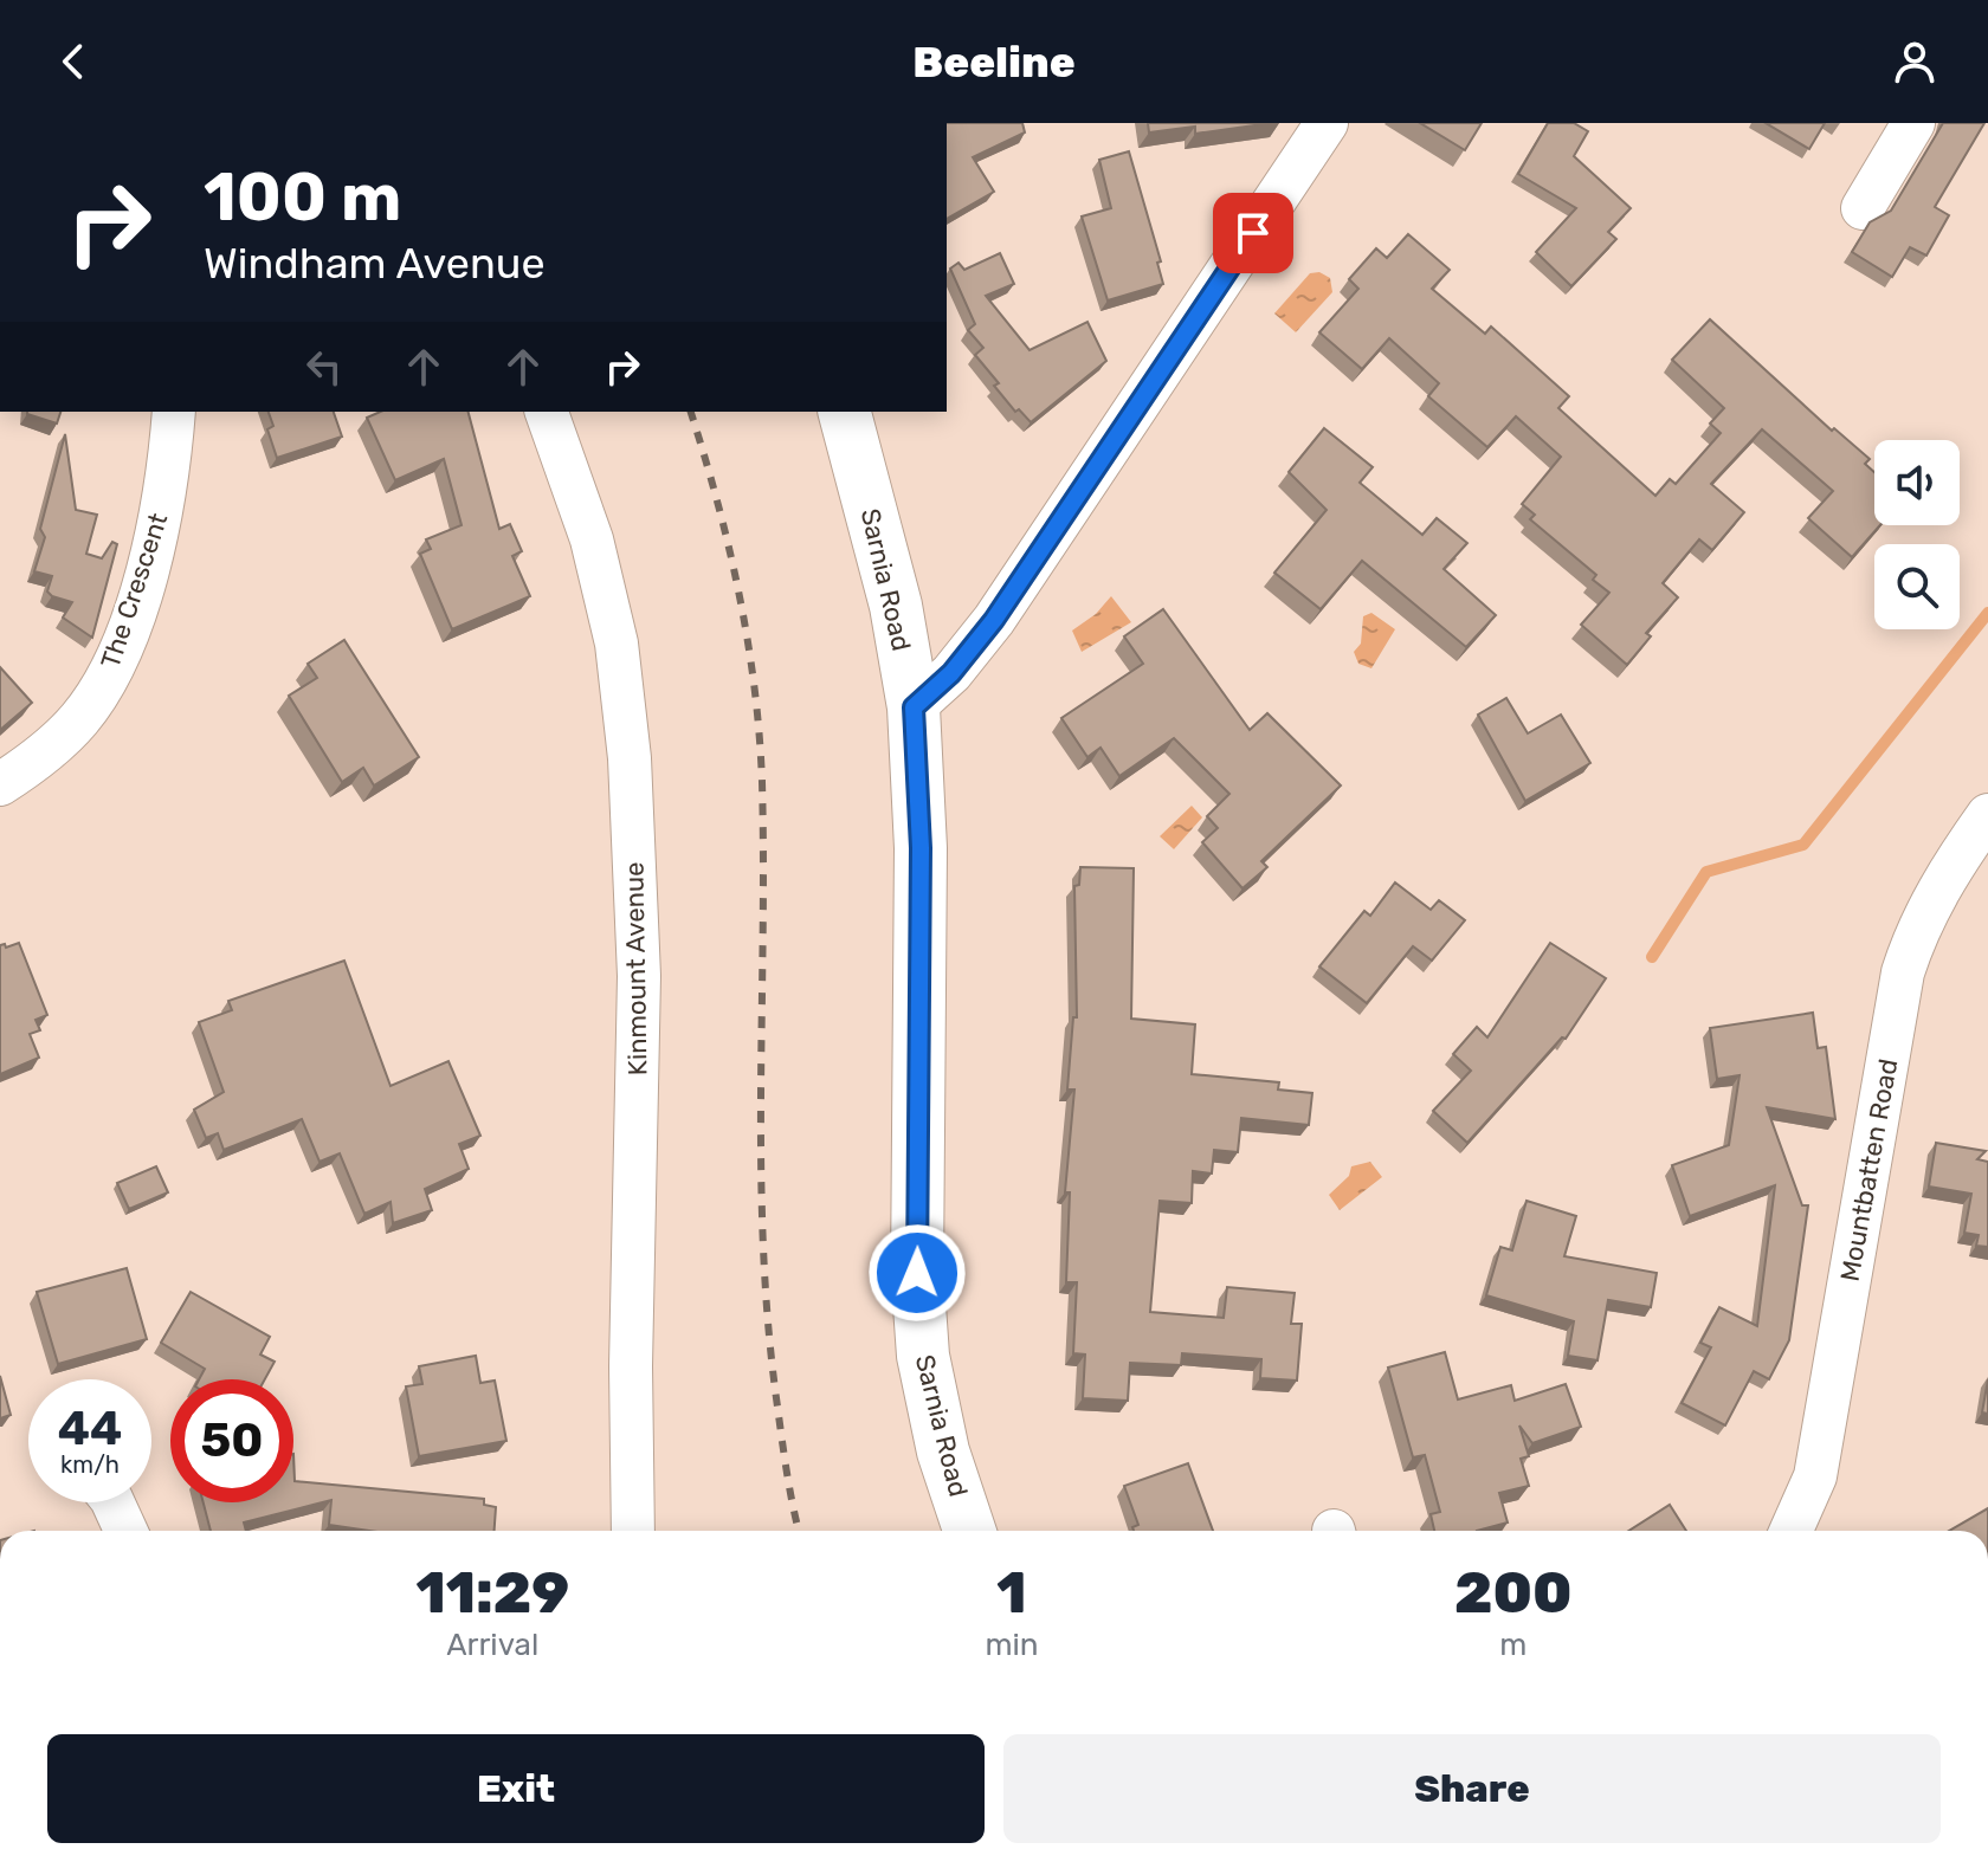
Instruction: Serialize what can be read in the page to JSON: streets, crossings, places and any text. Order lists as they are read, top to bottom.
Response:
{
  "streets": {
    "main road": ["Sarnia Road"],
    "street": ["The Crescent", "Kinmount Avenue", "Mountbatten Road"]
  },
  "page": {
    "header": "Beeline",
    "turn": ["100 m", "Windham Avenue"],
    "speed": "44 km/h",
    "limit": "50",
    "eta": [
      "11:29",
      "Arrival",
      "1",
      "min",
      "200",
      "m"
    ],
    "buttons": ["Exit", "Share"]
  }
}
